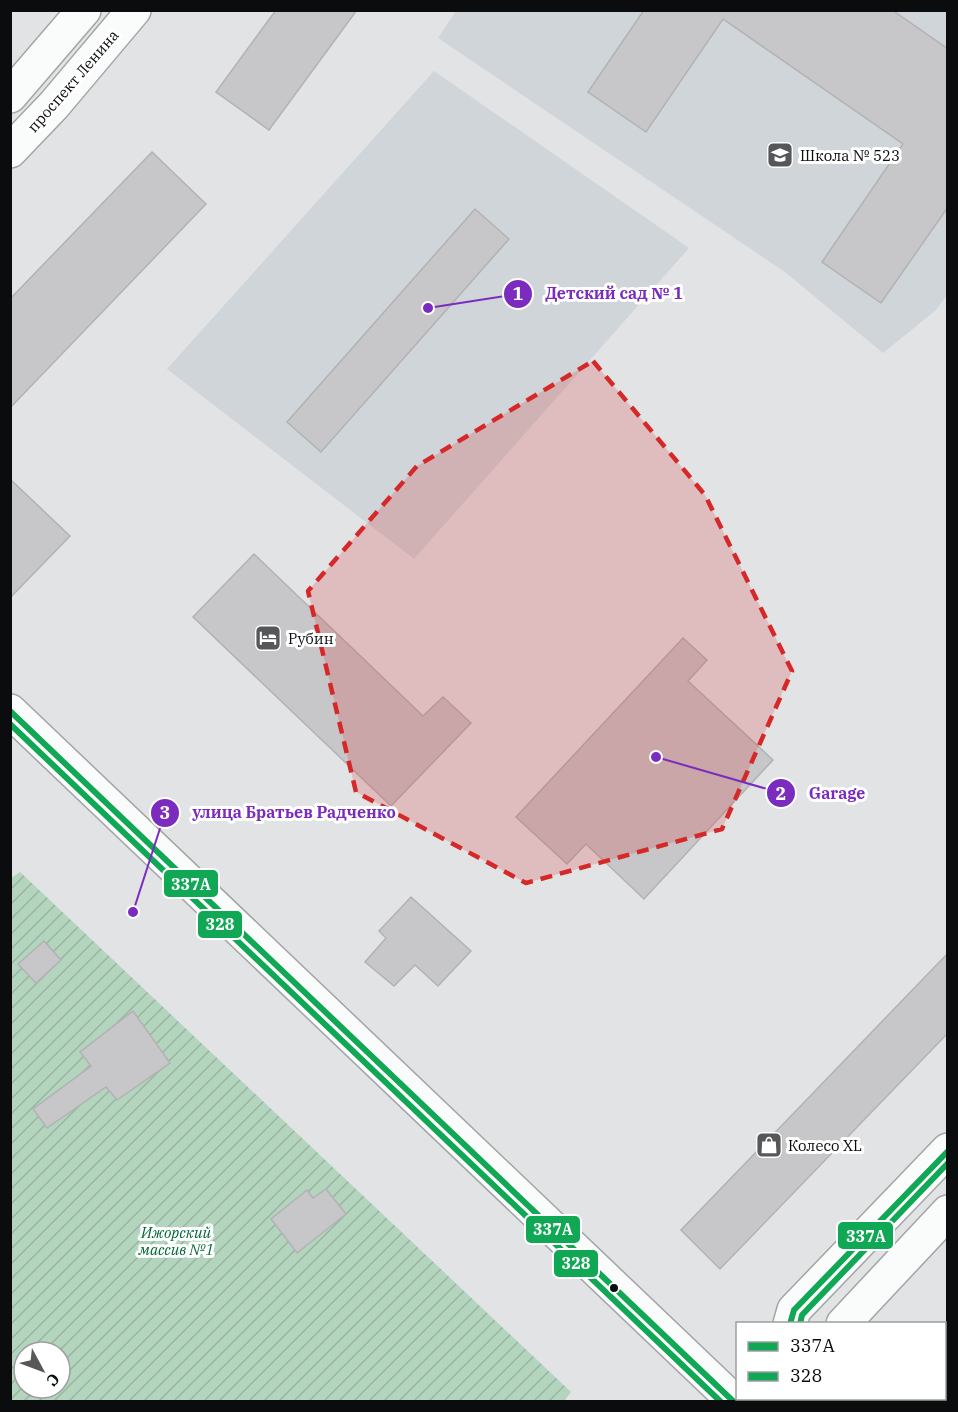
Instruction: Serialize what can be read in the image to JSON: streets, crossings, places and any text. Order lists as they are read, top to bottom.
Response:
{
  "streets": {
    "street": ["проспект Ленина"]
  },
  "parks": ["Ижорский массив №1"],
  "places": {
    "school or university": ["Школа № 523"],
    "other": ["Детский сад № 1", "Garage", "улица Братьев Радченко"],
    "hotel": ["Рубин"],
    "shop": ["Колесо XL"]
  },
  "lines": ["transit line 337А", "transit line 328"],
  "legend": ["337А", "328"],
  "north": "bottom right"
}
